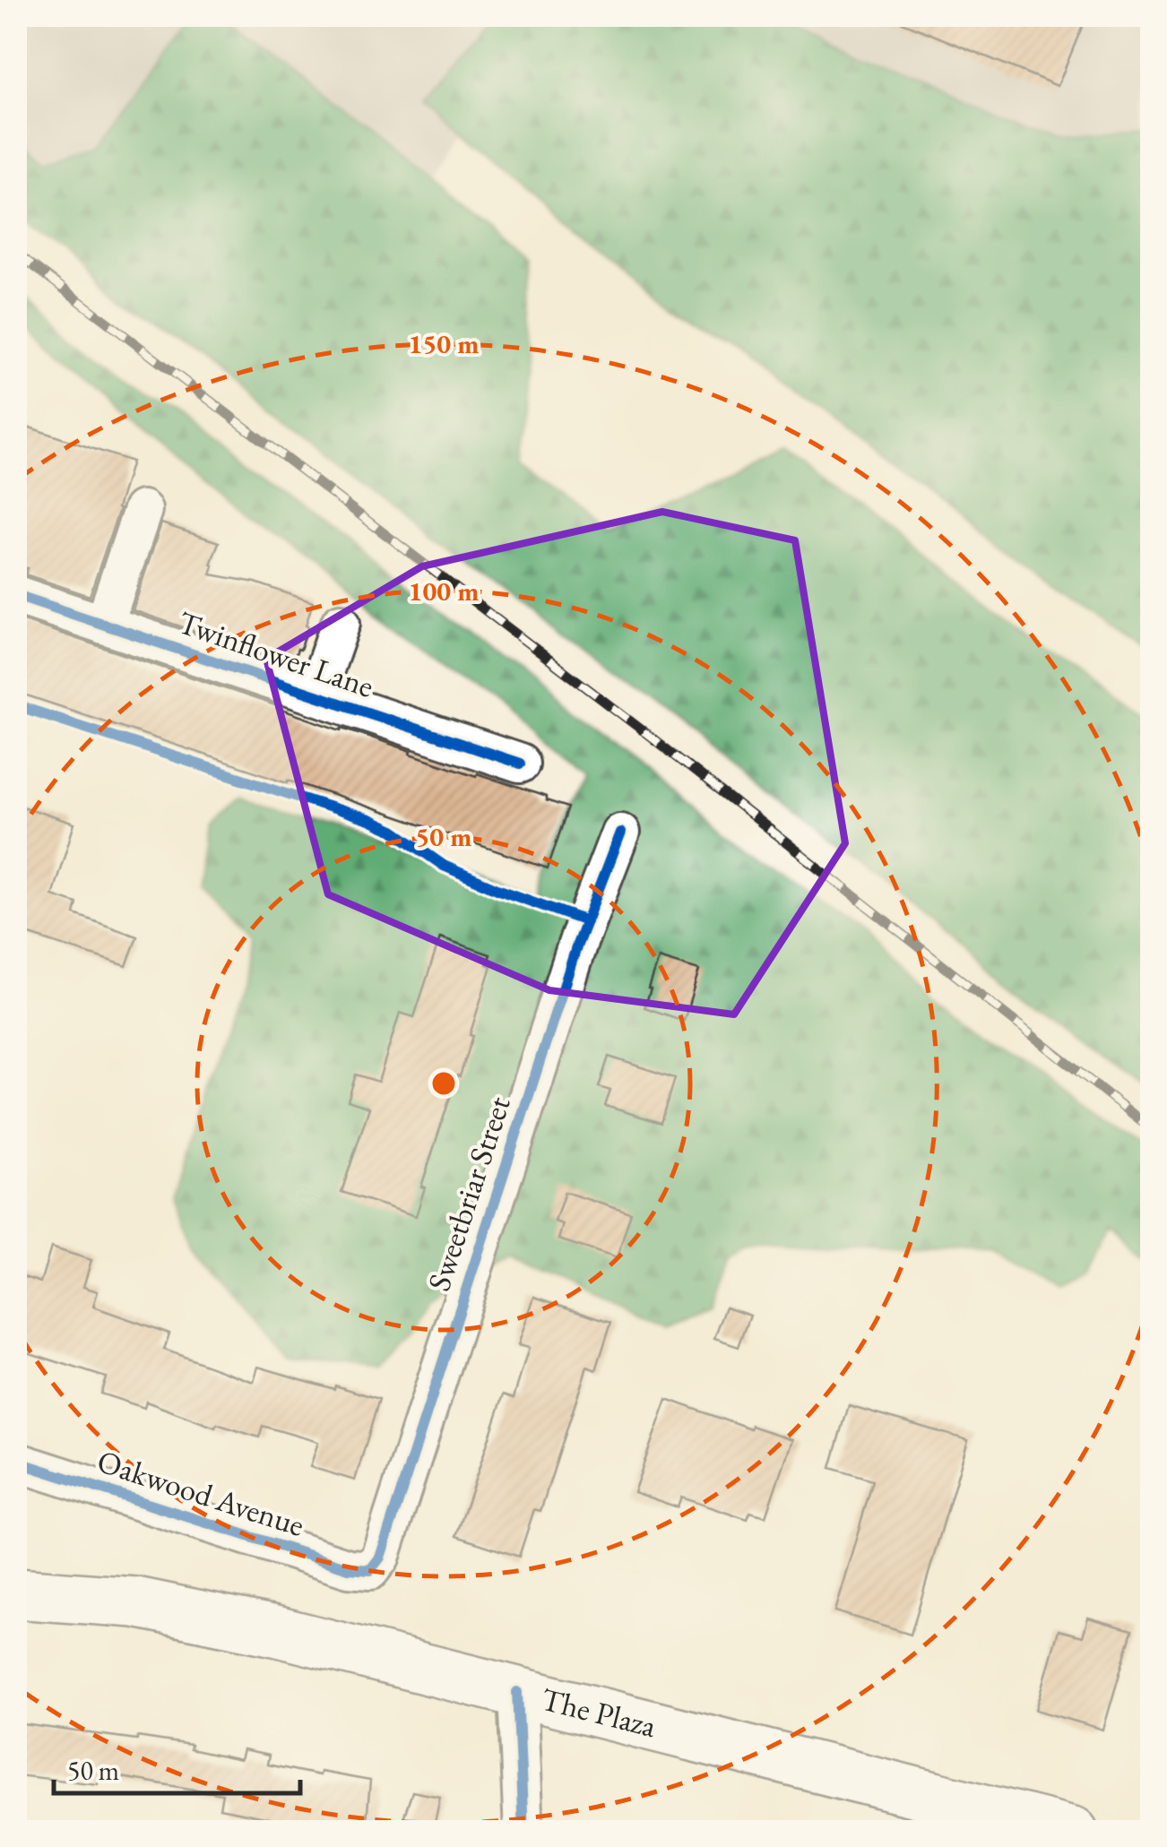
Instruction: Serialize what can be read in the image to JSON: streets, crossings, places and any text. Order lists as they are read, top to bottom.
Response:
{
  "streets": {
    "main road": ["The Plaza"],
    "street": ["Twinflower Lane", "Sweetbriar Street", "Oakwood Avenue"]
  },
  "crossings": [
    ["Sweetbriar Street", "Oakwood Avenue"]
  ],
  "scale_bar": "50 m",
  "rings": ["150 m", "100 m", "50 m"]
}
